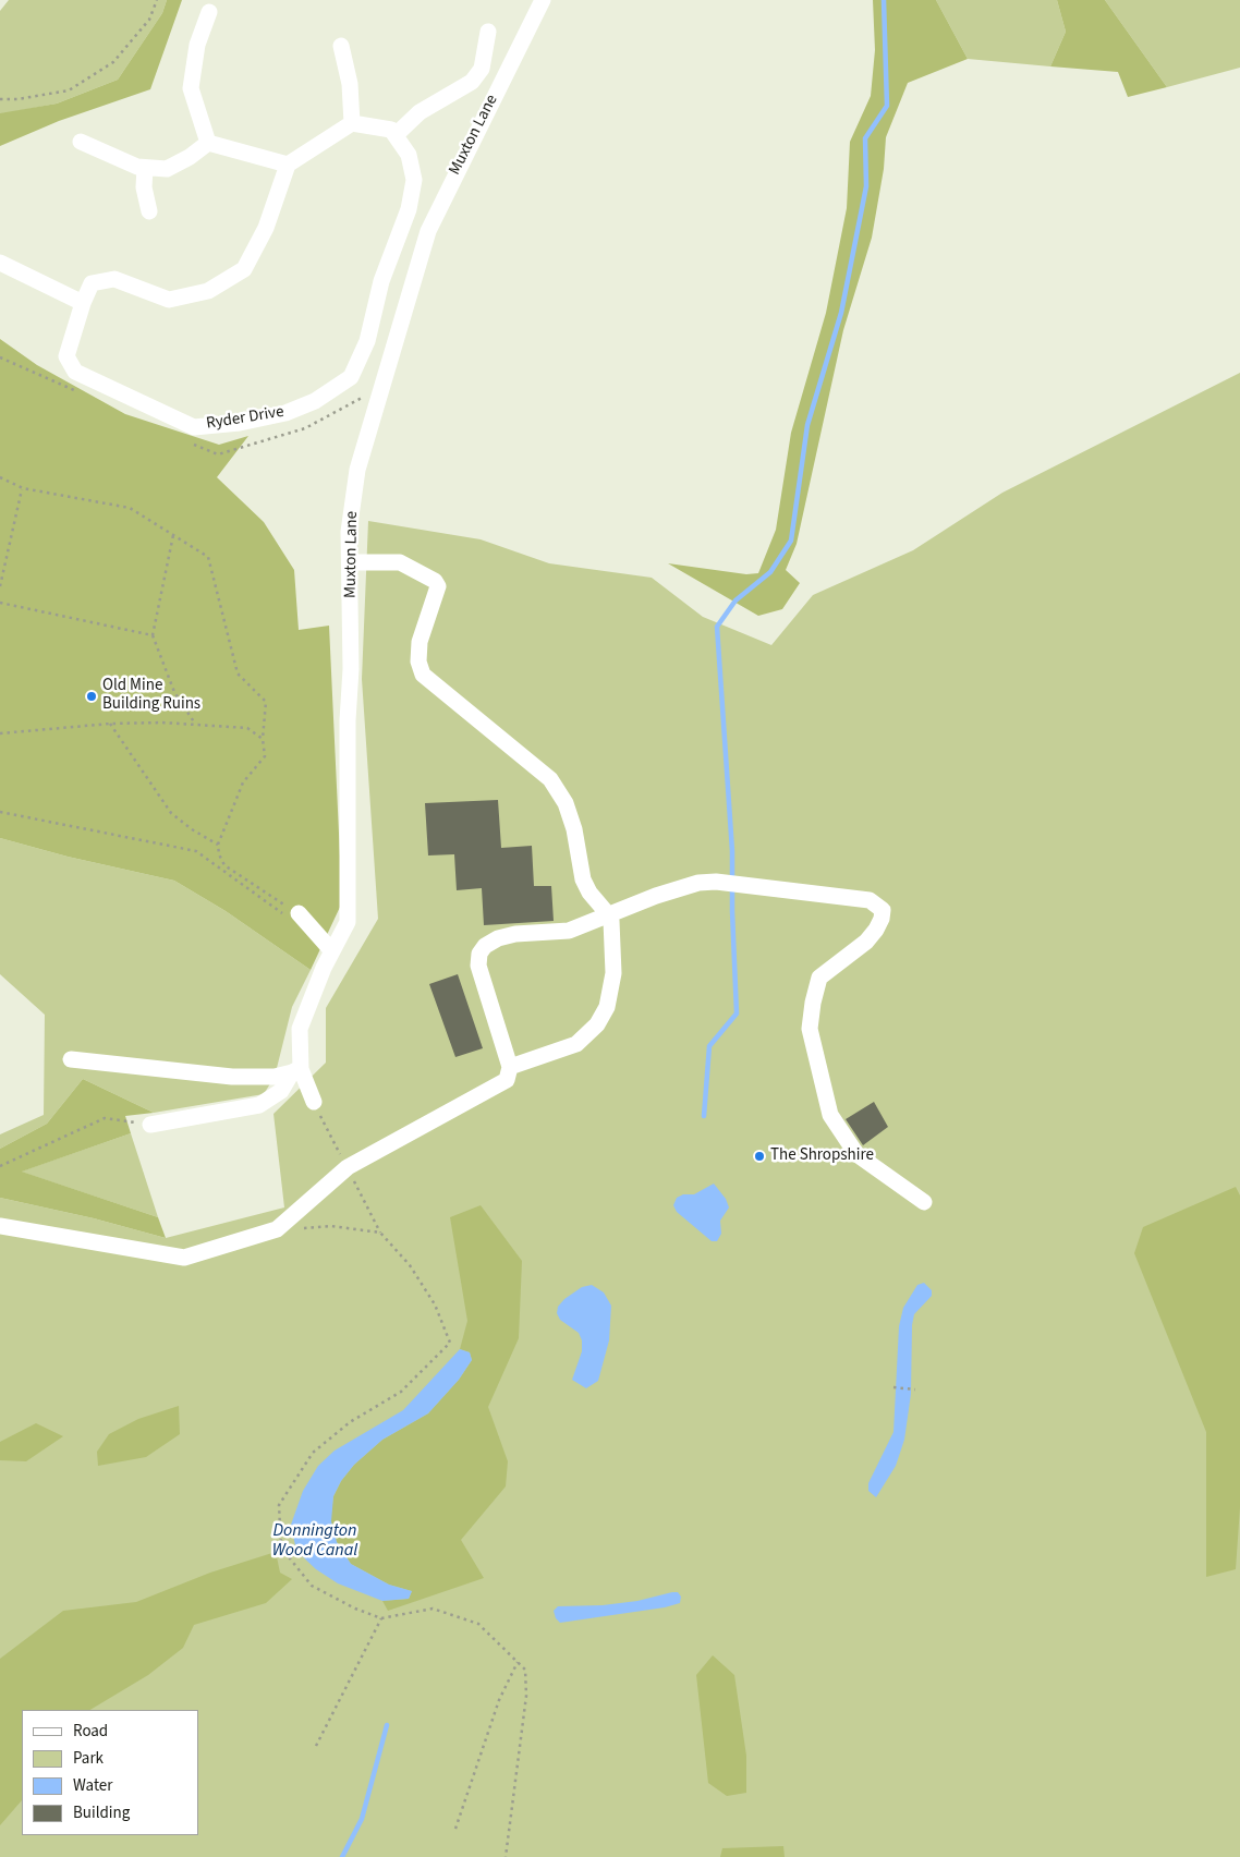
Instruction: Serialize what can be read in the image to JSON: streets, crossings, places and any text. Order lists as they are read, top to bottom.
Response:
{
  "streets": {
    "street": ["Muxton Lane", "Ryder Drive"]
  },
  "water": ["Donnington Wood Canal"],
  "places": ["Old Mine Building Ruins", "The Shropshire"],
  "legend": [
    "Road",
    "Park",
    "Water",
    "Building"
  ]
}
